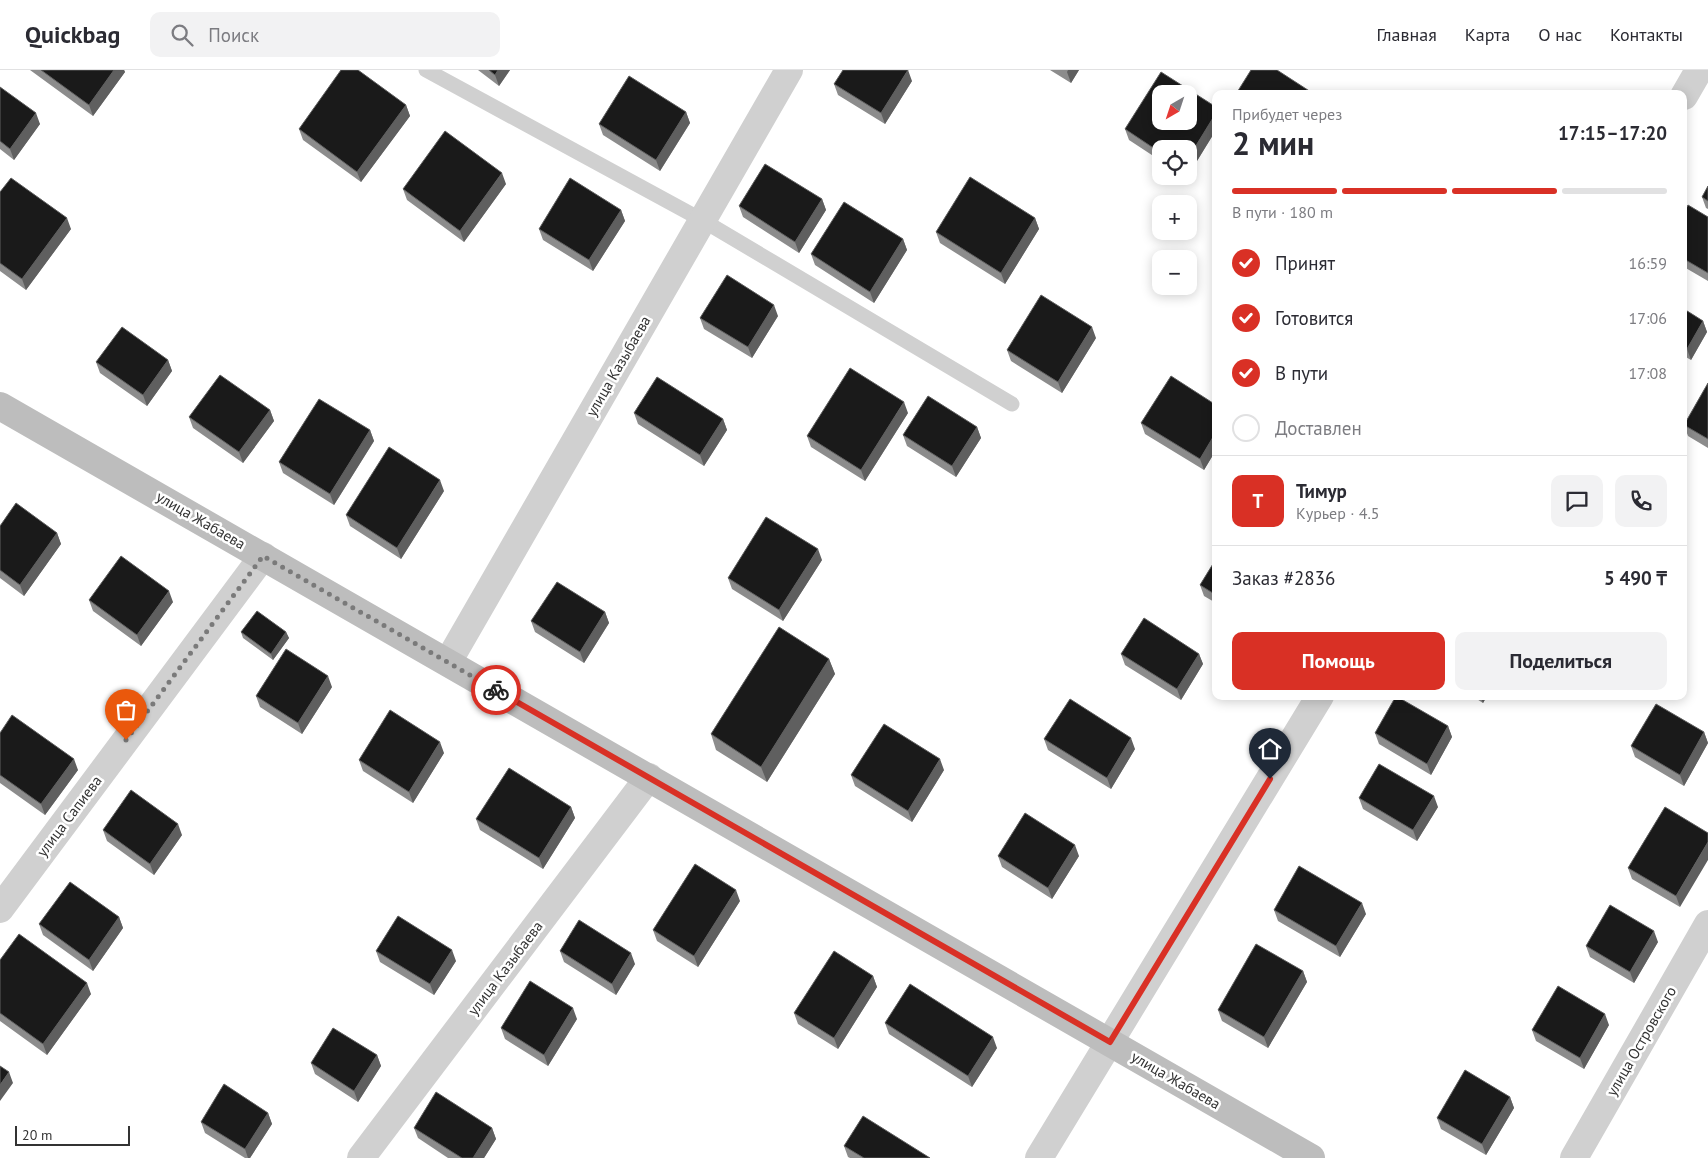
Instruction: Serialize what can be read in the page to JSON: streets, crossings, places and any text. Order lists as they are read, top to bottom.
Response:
{
  "streets": {
    "street": [
      "улица Казыбаева",
      "улица Жабаева",
      "улица Сапиева",
      "улица Островского"
    ]
  },
  "crossings": [
    ["улица Казыбаева", "улица Жабаева"],
    ["улица Жабаева", "улица Сапиева"]
  ],
  "scale_bar": "20 m",
  "north": "bottom left",
  "page": {
    "header": "Quickbag",
    "search": "Поиск",
    "nav": [
      "Главная",
      "Карта",
      "О нас",
      "Контакты"
    ],
    "map_buttons": ["+", "−"],
    "heading": ["2 мин", "Прибудет через", "17:15–17:20"],
    "panel": [
      "Тимур",
      "Курьер · 4.5",
      "Заказ #2836",
      "5 490 ₸"
    ],
    "bar": "В пути · 180 m",
    "list": [
      ["Принят", "16:59"],
      ["Готовится", "17:06"],
      ["В пути", "17:08"],
      "Доставлен"
    ],
    "round": "Т",
    "buttons": ["Помощь", "Поделиться"],
    "scale": "20 m"
  }
}
